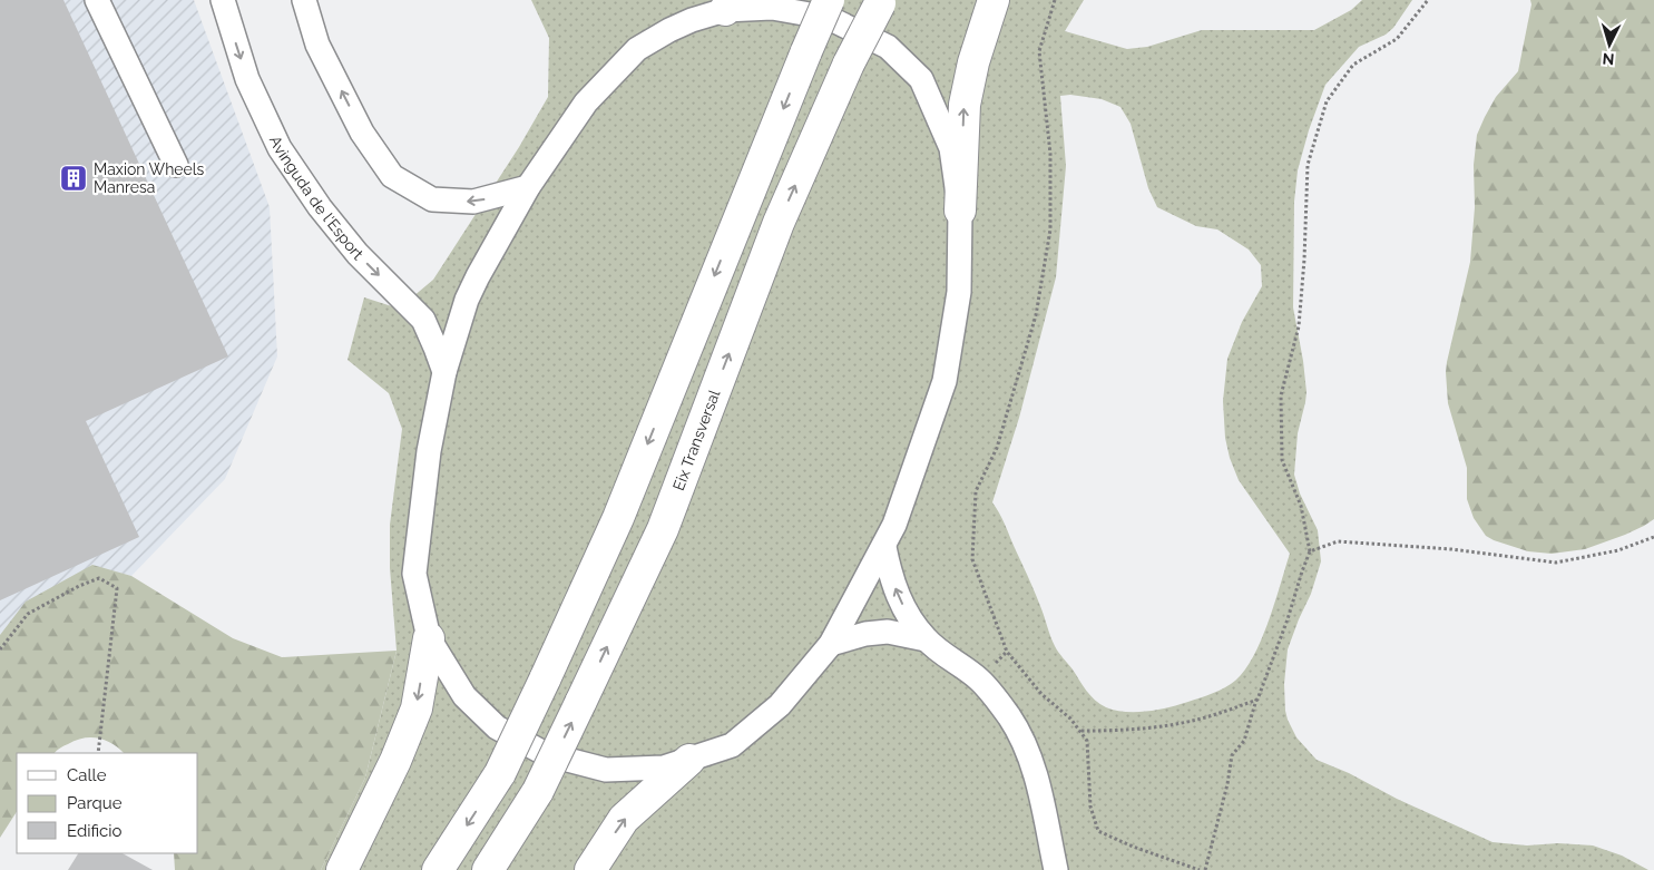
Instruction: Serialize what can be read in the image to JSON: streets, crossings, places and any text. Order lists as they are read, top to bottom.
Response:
{
  "streets": {
    "highway": ["Eix Transversal"],
    "street": ["Avinguda de l'Esport"]
  },
  "places": {
    "building": ["Maxion Wheels Manresa"]
  },
  "legend": ["Calle", "Parque", "Edificio"],
  "north": "bottom"
}
